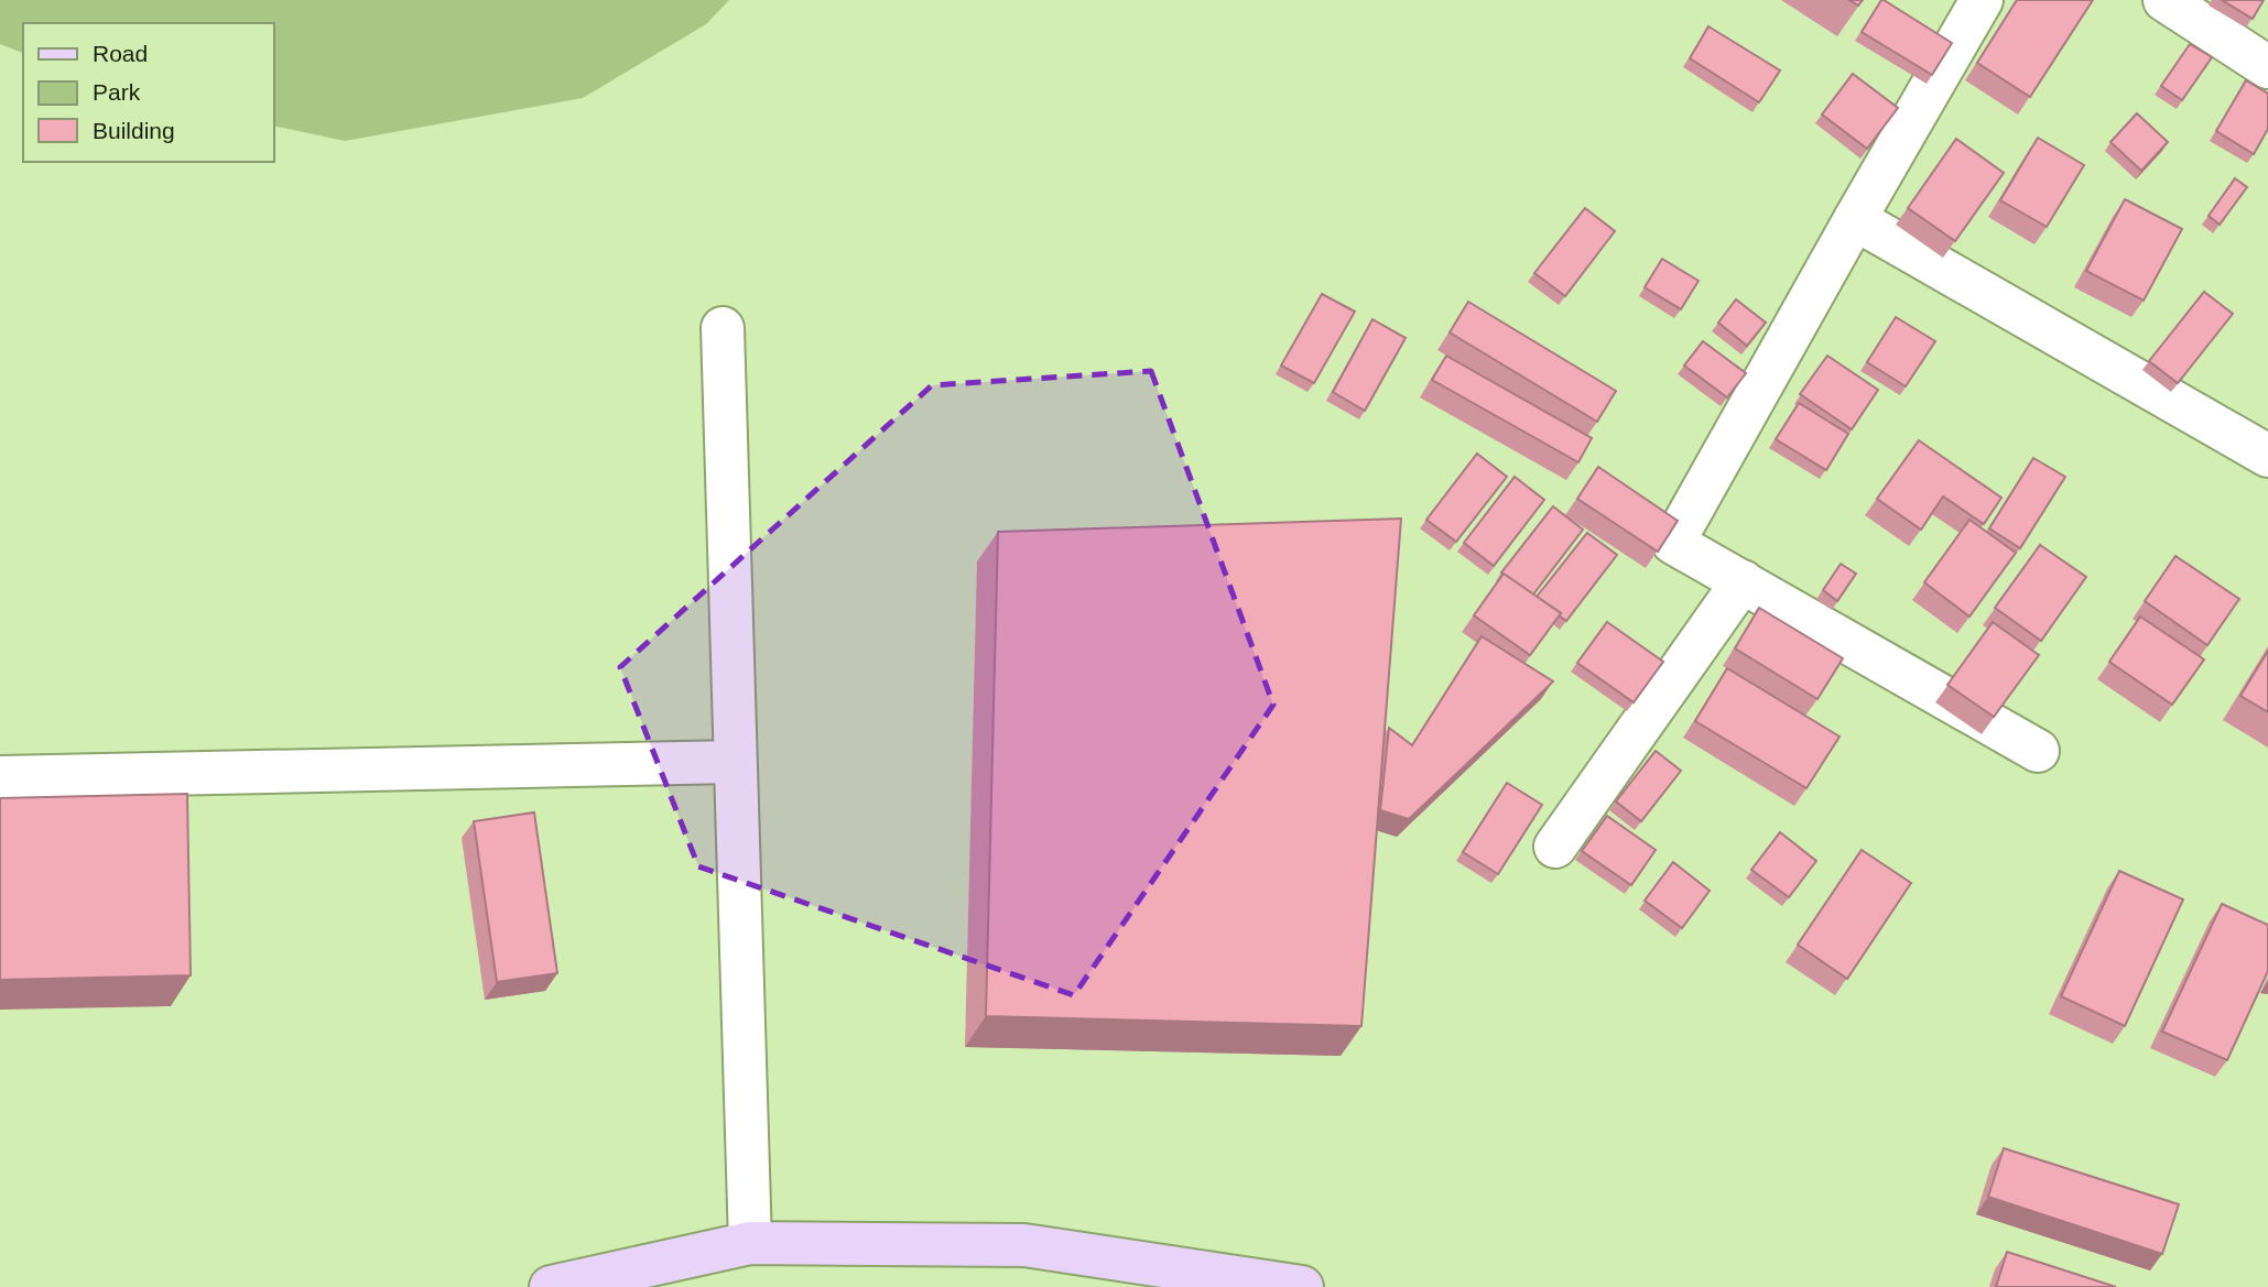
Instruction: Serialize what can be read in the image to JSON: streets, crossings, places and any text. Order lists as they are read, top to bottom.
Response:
{
  "legend": ["Road", "Park", "Building"]
}
